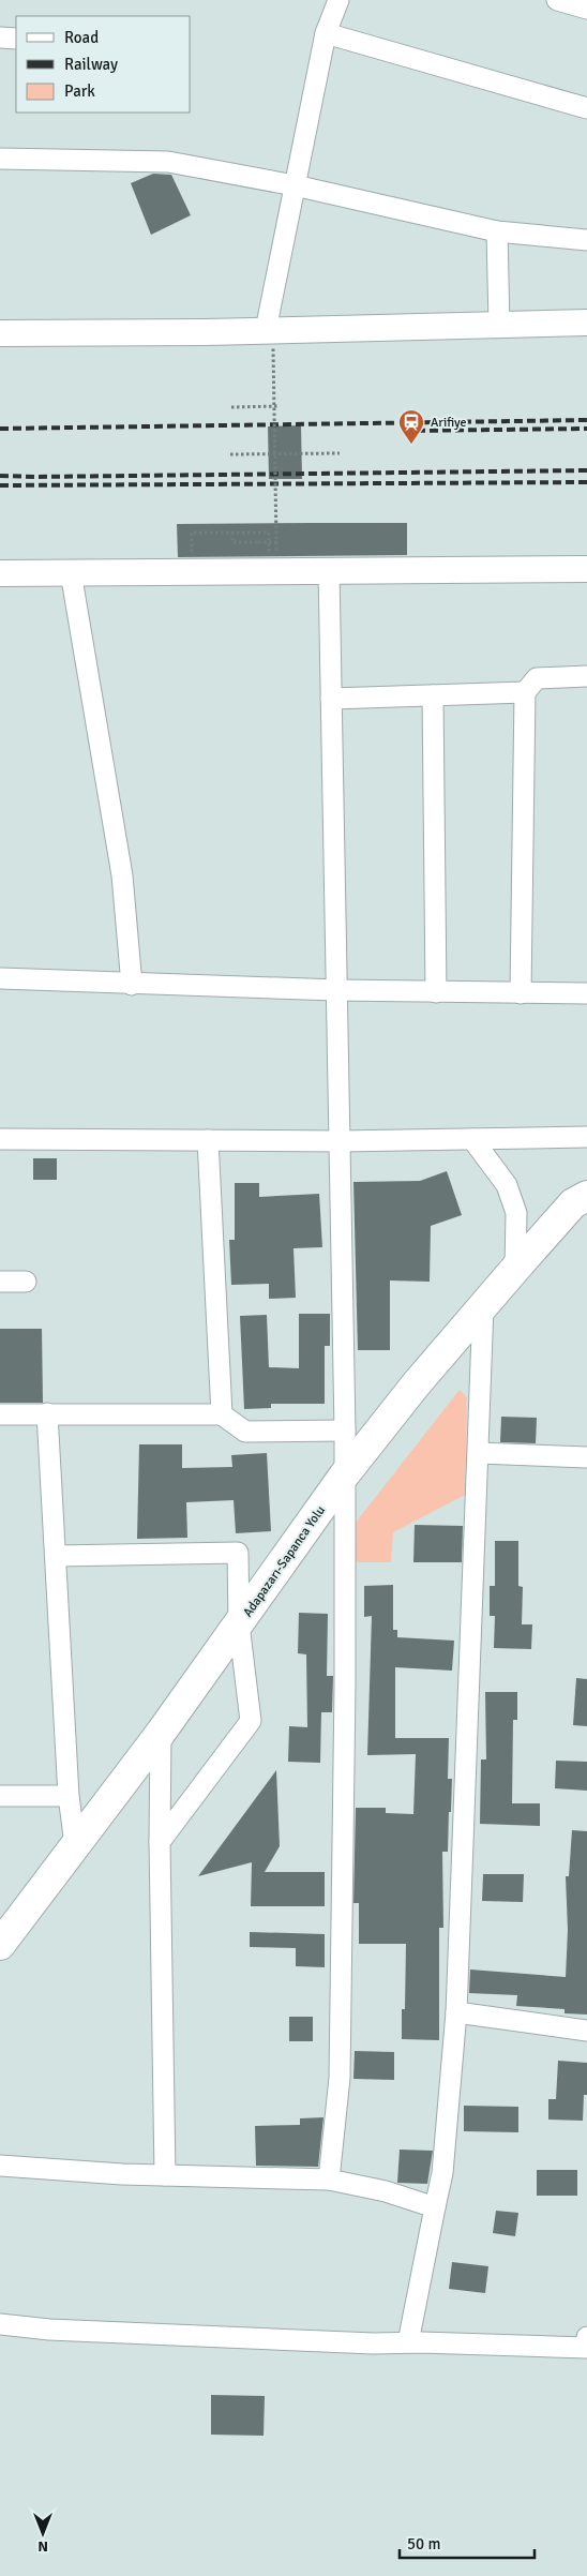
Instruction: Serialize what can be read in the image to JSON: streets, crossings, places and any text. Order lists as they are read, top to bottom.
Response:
{
  "streets": {
    "main road": ["Adapazarı-Sapanca Yolu"]
  },
  "places": {
    "station": ["Arifiye"]
  },
  "legend": ["Road", "Railway", "Park"],
  "scale_bar": "50 m",
  "north": "bottom"
}
